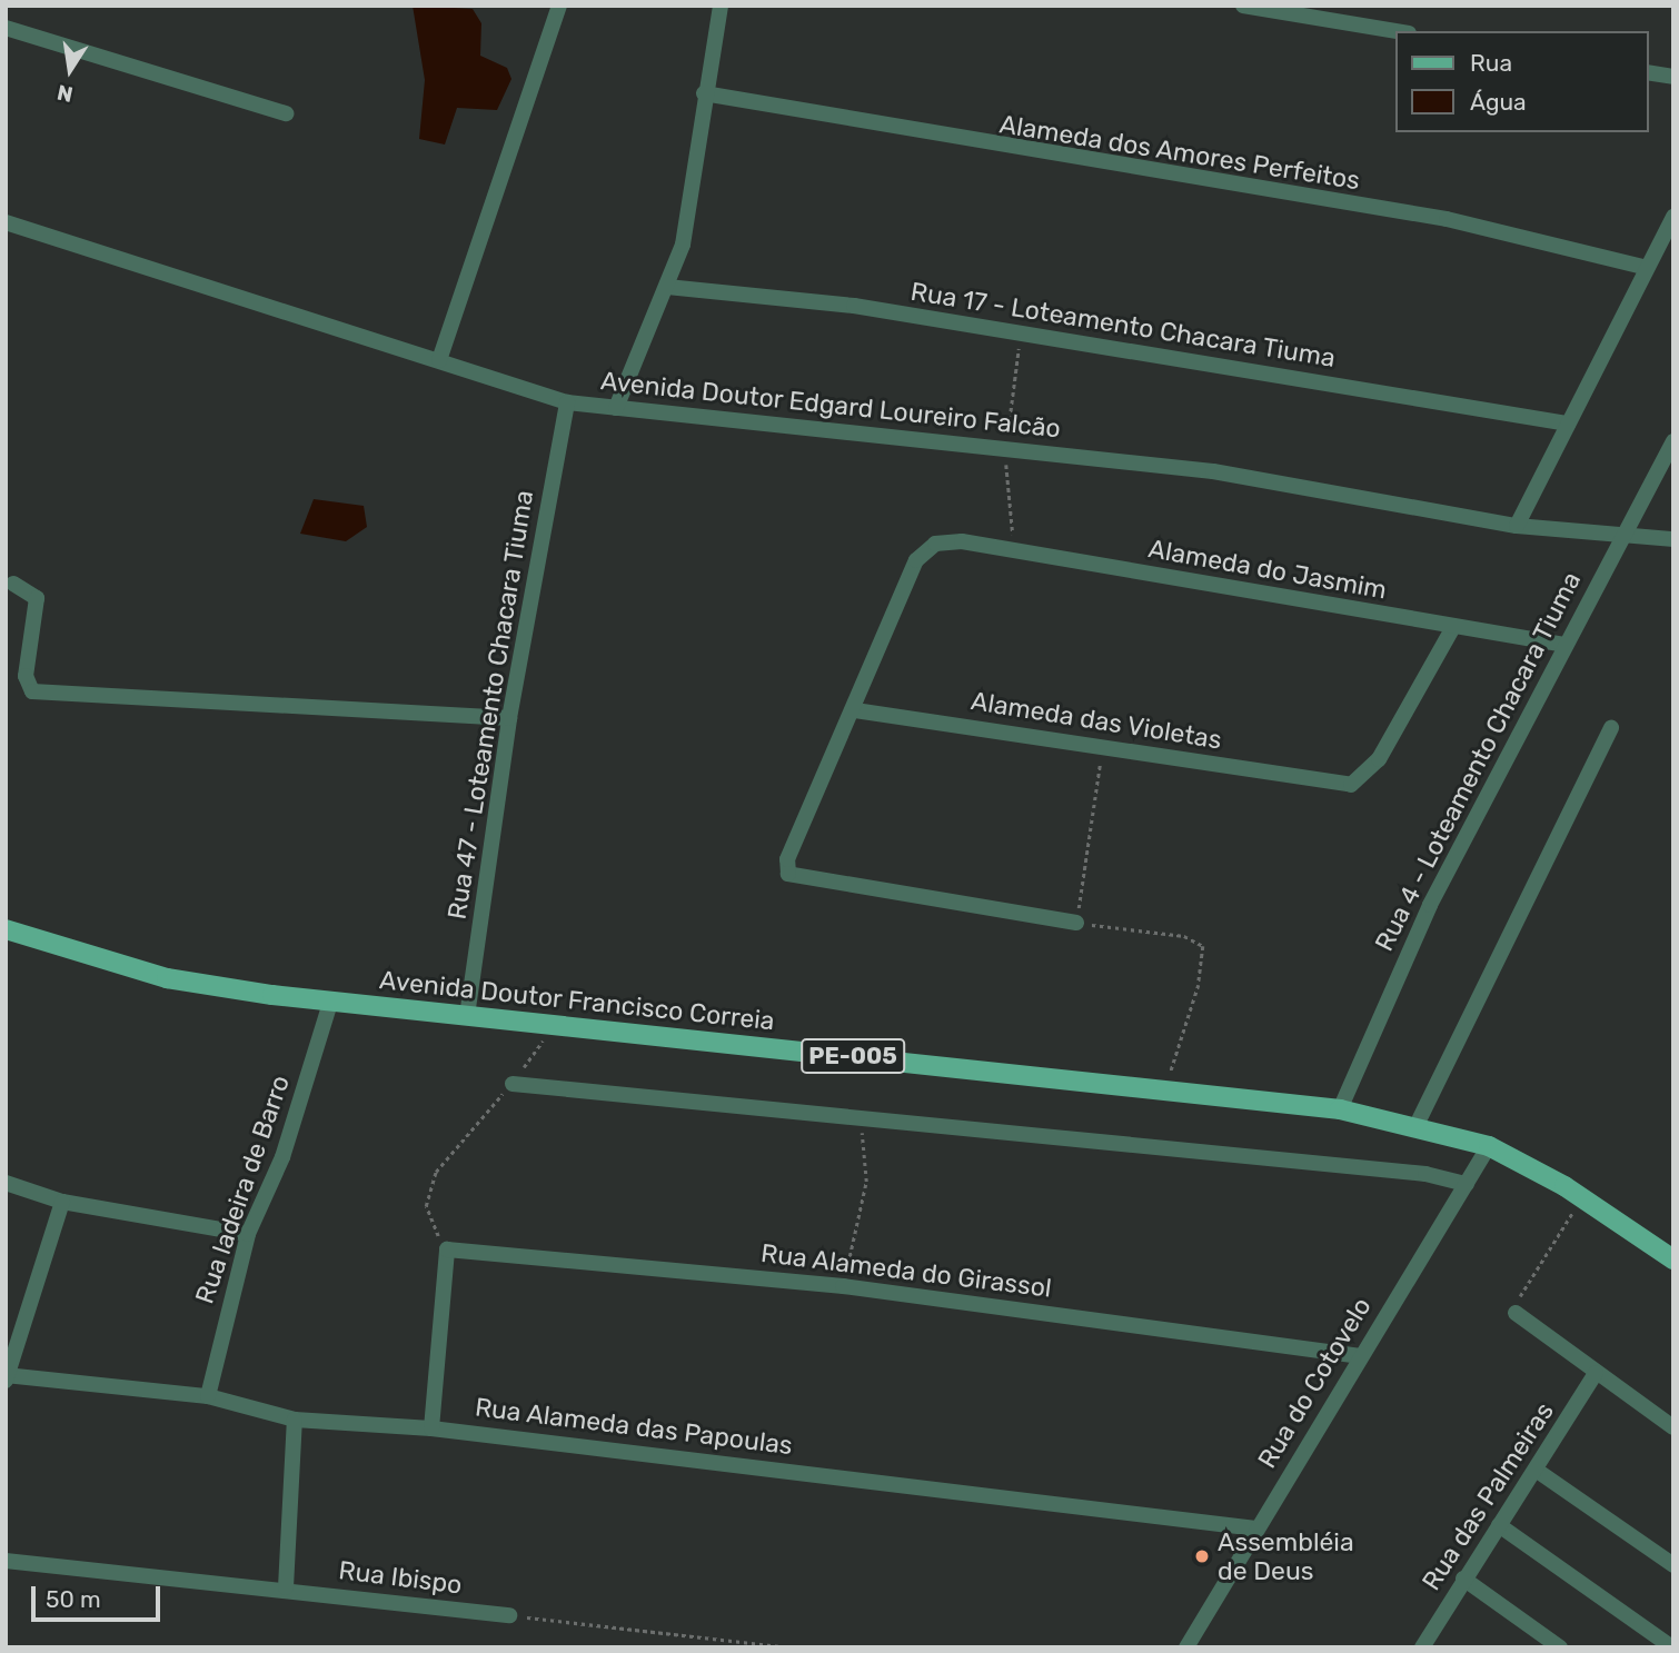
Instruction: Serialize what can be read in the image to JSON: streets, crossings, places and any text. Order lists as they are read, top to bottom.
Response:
{
  "streets": {
    "main road": ["Avenida Doutor Francisco Correia", "PE-005"],
    "street": [
      "Alameda dos Amores Perfeitos",
      "Rua 17 - Loteamento Chacara Tiuma",
      "Avenida Doutor Edgard Loureiro Falcão",
      "Alameda do Jasmim",
      "Rua 47 - Loteamento Chacara Tiuma",
      "Alameda das Violetas",
      "Rua 4 - Loteamento Chacara Tiuma",
      "Rua ladeira de Barro",
      "Rua Alameda do Girassol",
      "Rua do Cotovelo",
      "Rua Alameda das Papoulas",
      "Rua das Palmeiras",
      "Rua Ibispo"
    ]
  },
  "crossings": [
    ["Avenida Doutor Edgard Loureiro Falcão", "Rua 47 - Loteamento Chacara Tiuma"],
    ["Avenida Doutor Edgard Loureiro Falcão", "Rua 4 - Loteamento Chacara Tiuma"],
    ["Alameda do Jasmim", "Alameda das Violetas"],
    ["Alameda do Jasmim", "Rua 4 - Loteamento Chacara Tiuma"],
    ["Rua 47 - Loteamento Chacara Tiuma", "Avenida Doutor Francisco Correia"],
    ["Rua 4 - Loteamento Chacara Tiuma", "Avenida Doutor Francisco Correia"],
    ["Avenida Doutor Francisco Correia", "Rua ladeira de Barro"],
    ["Avenida Doutor Francisco Correia", "Rua do Cotovelo"],
    ["Rua ladeira de Barro", "Rua Alameda das Papoulas"],
    ["Rua Alameda do Girassol", "Rua do Cotovelo"],
    ["Rua do Cotovelo", "Rua Alameda das Papoulas"]
  ],
  "places": ["Assembléia de Deus"],
  "legend": ["Rua", "Água"],
  "scale_bar": "50 m",
  "north": "bottom"
}
